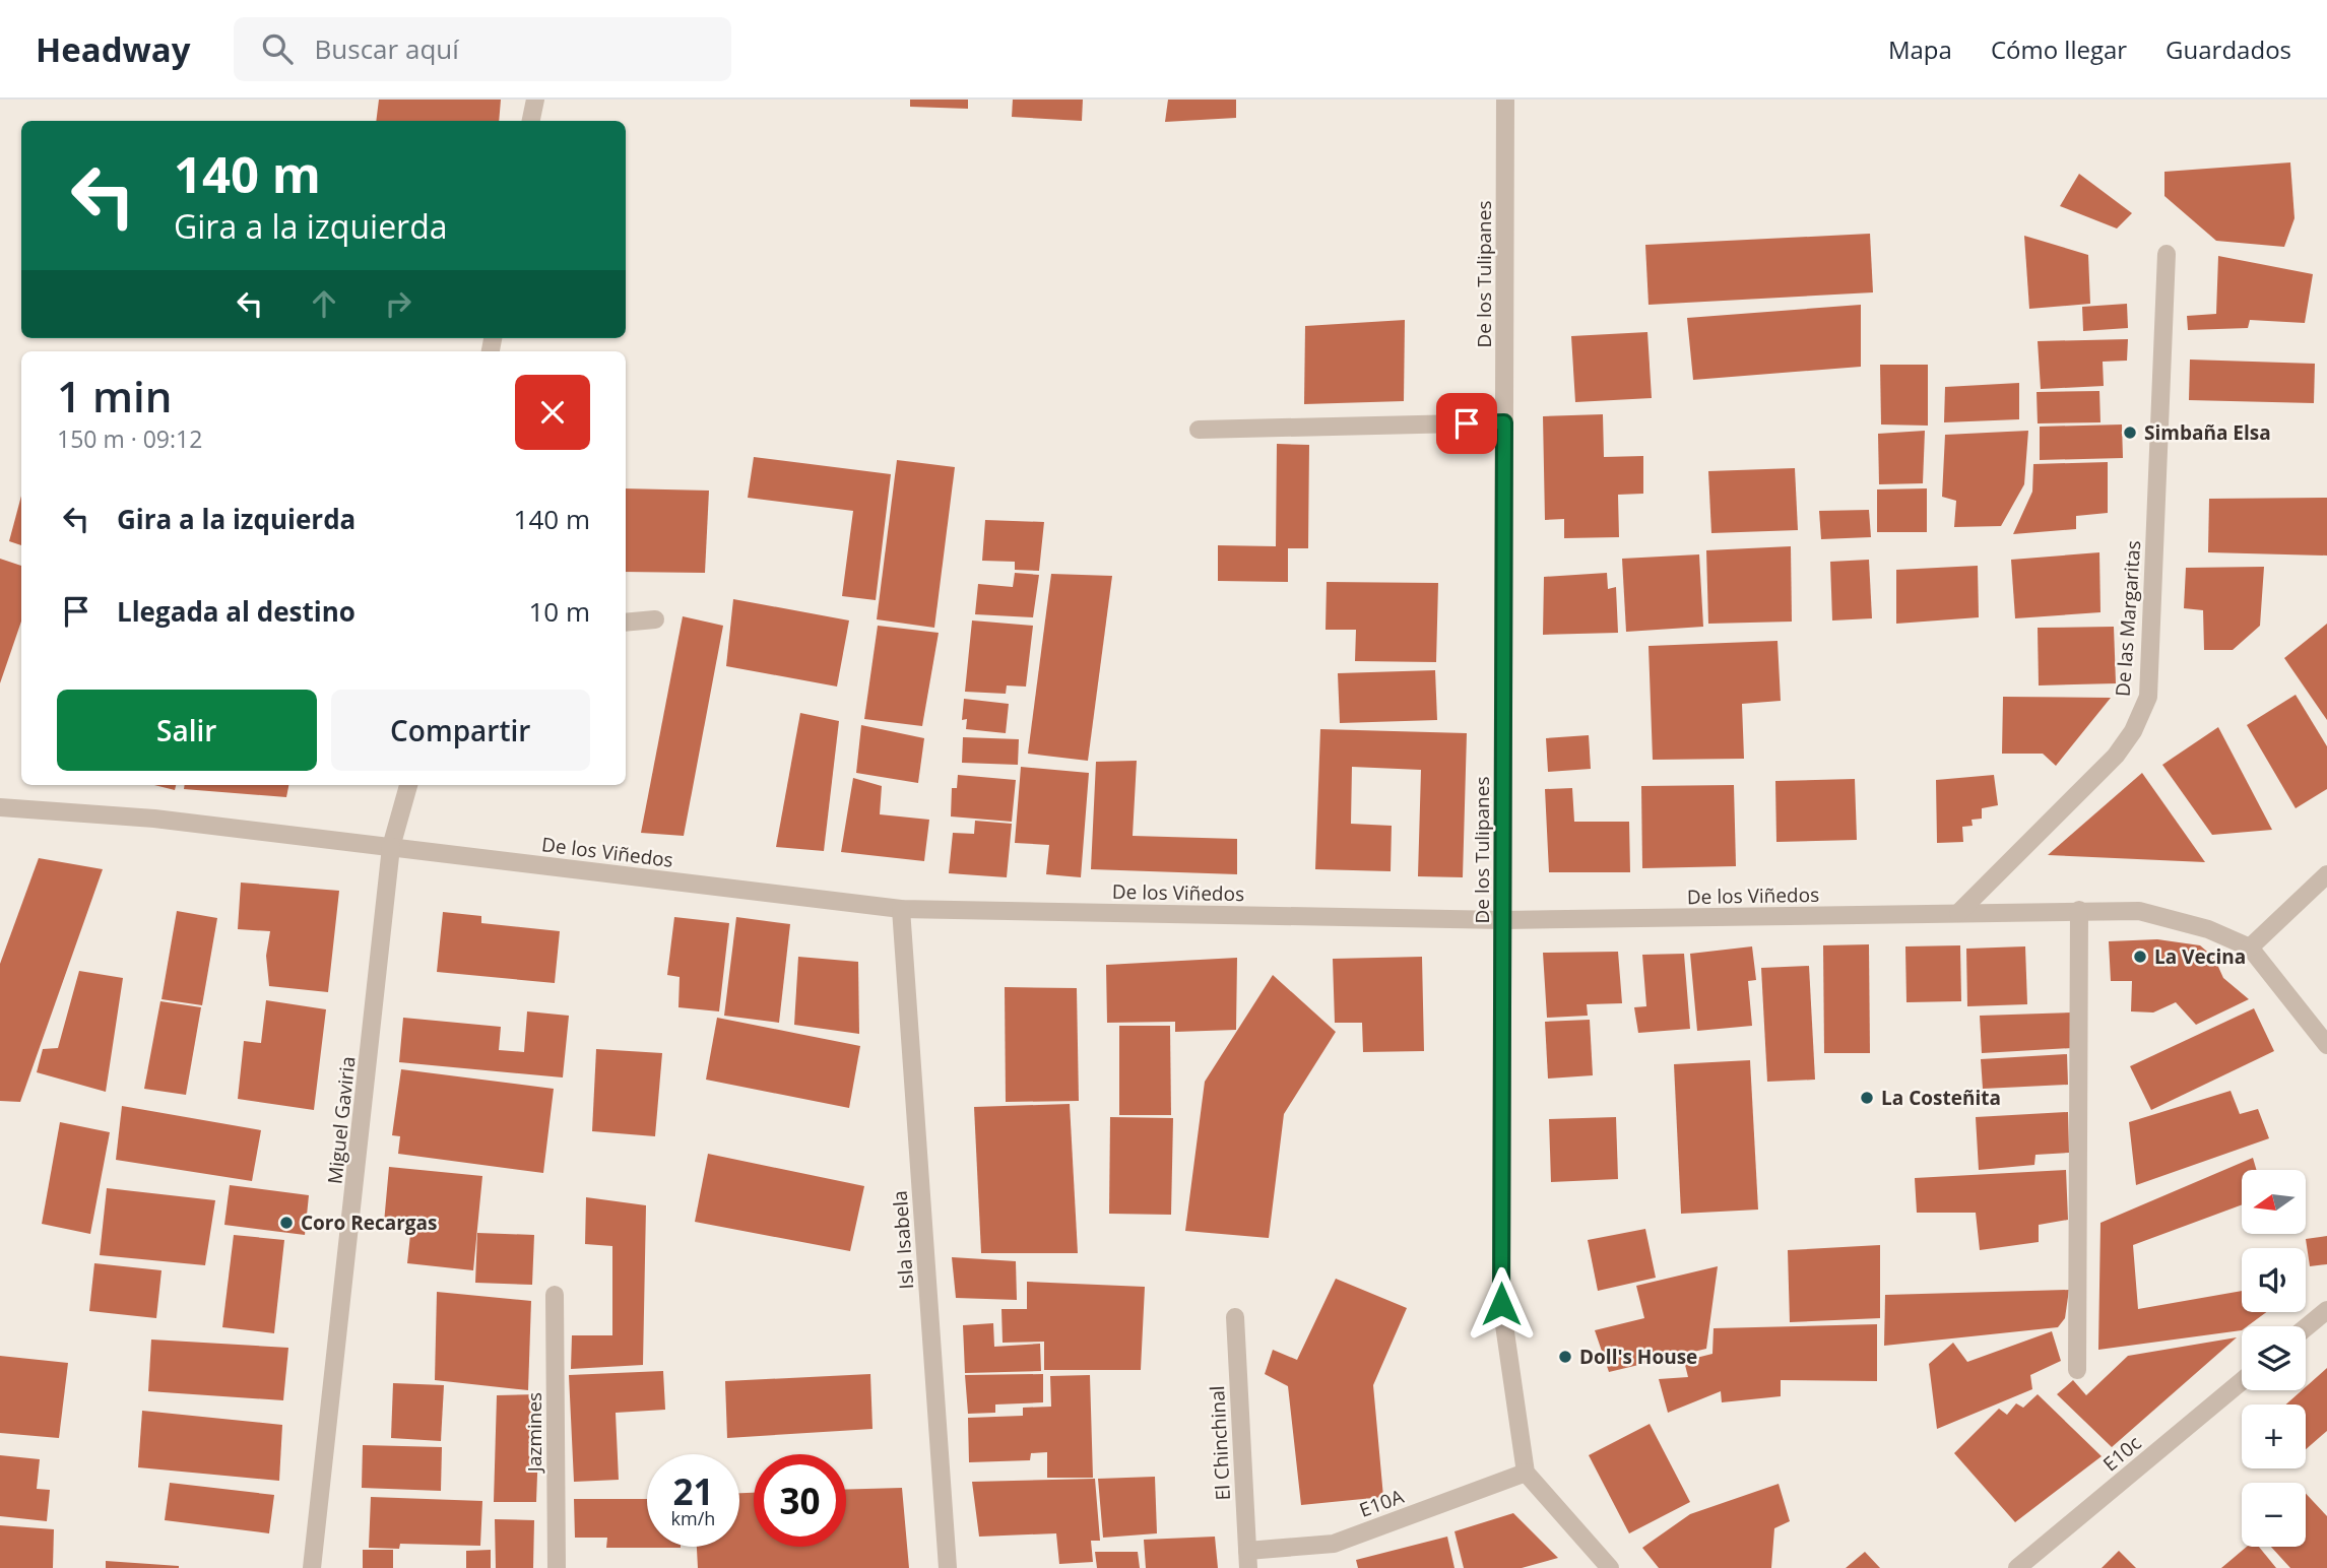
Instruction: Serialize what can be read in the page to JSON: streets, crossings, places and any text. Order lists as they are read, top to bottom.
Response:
{
  "streets": {
    "street": [
      "De los Tulipanes",
      "De las Margaritas",
      "De los Viñedos",
      "Miguel Gaviria",
      "Isla Isabela",
      "Jazmines",
      "El Chinchinal",
      "E10c",
      "E10A"
    ]
  },
  "crossings": [
    ["De los Tulipanes", "De los Viñedos"],
    ["De los Tulipanes", "E10A"],
    ["De las Margaritas", "De los Viñedos"],
    ["De los Viñedos", "Miguel Gaviria"],
    ["De los Viñedos", "Isla Isabela"],
    ["El Chinchinal", "E10A"]
  ],
  "places": [
    "Simbaña Elsa",
    "La Vecina",
    "La Costeñita",
    "Coro Recargas",
    "Doll's House"
  ],
  "north": "left",
  "page": {
    "header": "Headway",
    "search": "Buscar aquí",
    "nav": ["Mapa", "Cómo llegar", "Guardados"],
    "turn": ["140 m", "Gira a la izquierda"],
    "heading": ["1 min", "150 m · 09:12"],
    "list": [
      {
        "name": "Gira a la izquierda",
        "value": "140 m"
      },
      {
        "name": "Llegada al destino",
        "value": "10 m"
      }
    ],
    "buttons": ["Salir", "Compartir"],
    "map_buttons": ["+", "−"],
    "speed": "21 km/h",
    "limit": "30"
  }
}
